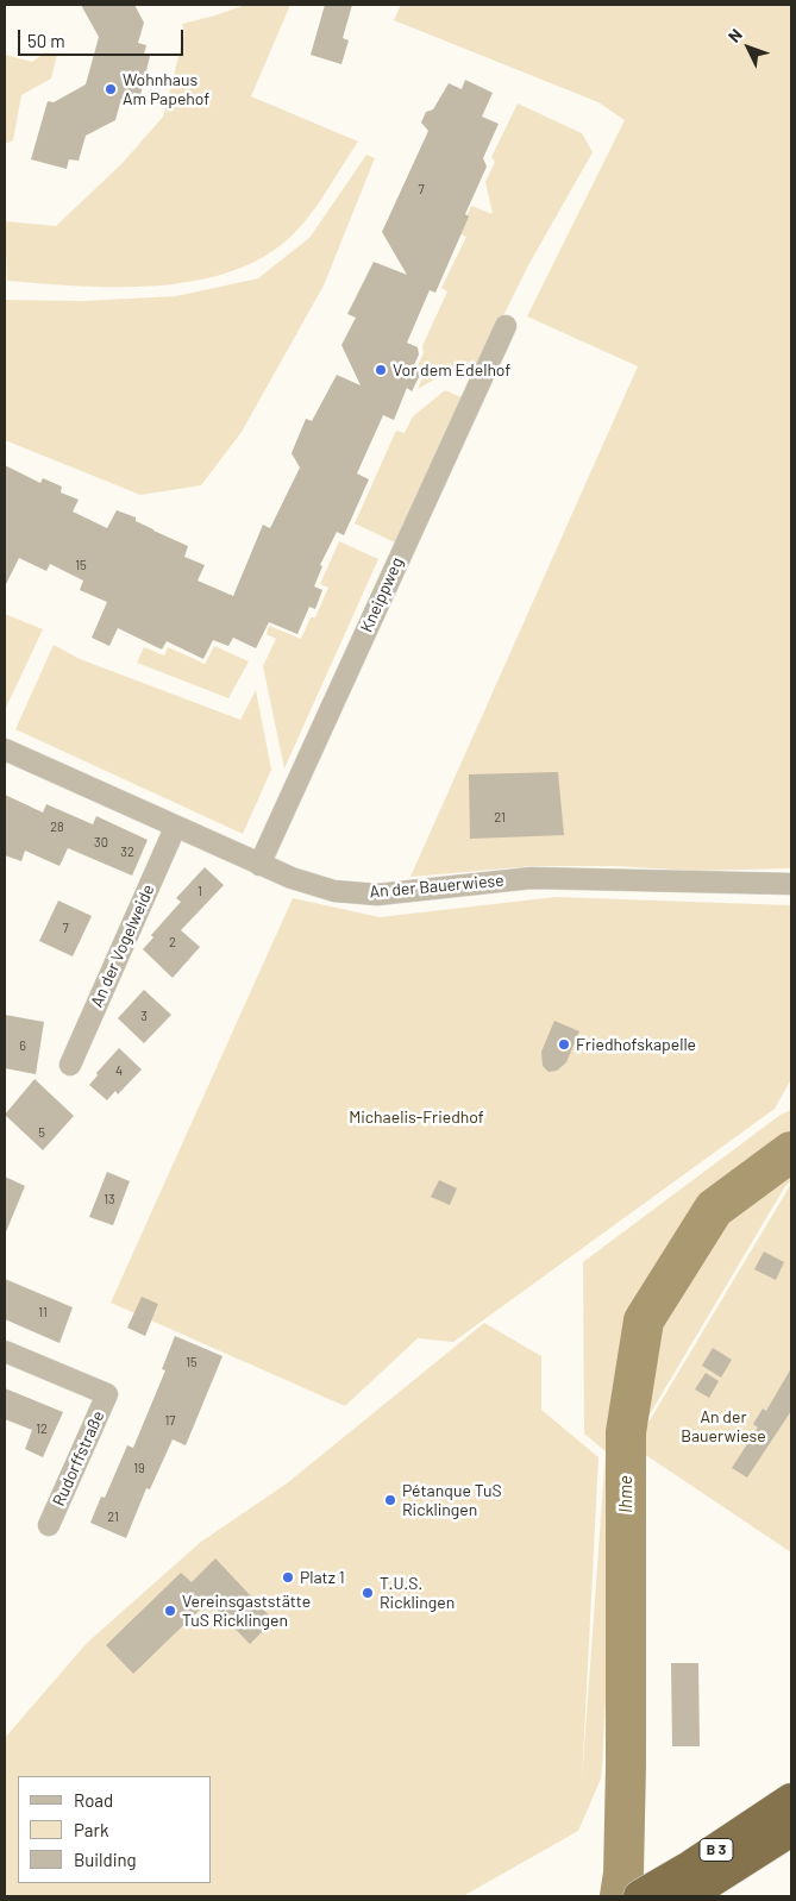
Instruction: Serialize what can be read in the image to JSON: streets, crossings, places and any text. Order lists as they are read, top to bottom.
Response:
{
  "streets": {
    "highway": ["B 3"],
    "street": [
      "Kneippweg",
      "An der Bauerwiese",
      "An der Vogelweide",
      "Rudorffstraße"
    ]
  },
  "crossings": [
    ["Kneippweg", "An der Bauerwiese"],
    ["An der Bauerwiese", "An der Vogelweide"]
  ],
  "water": ["Ihme"],
  "parks": ["Michaelis-Friedhof", "An der Bauerwiese"],
  "places": [
    "Wohnhaus Am Papehof",
    "Vor dem Edelhof",
    "Friedhofskapelle",
    "Pétanque TuS Ricklingen",
    "Platz 1",
    "T.U.S. Ricklingen",
    "Vereinsgaststätte TuS Ricklingen"
  ],
  "house_numbers": [
    "7",
    "15",
    "21",
    "28",
    "30",
    "32",
    "1",
    "7",
    "2",
    "3",
    "6",
    "4",
    "5",
    "13",
    "11",
    "15",
    "17",
    "12",
    "19",
    "21"
  ],
  "legend": ["Road", "Park", "Building"],
  "scale_bar": "50 m",
  "north": "top left"
}
